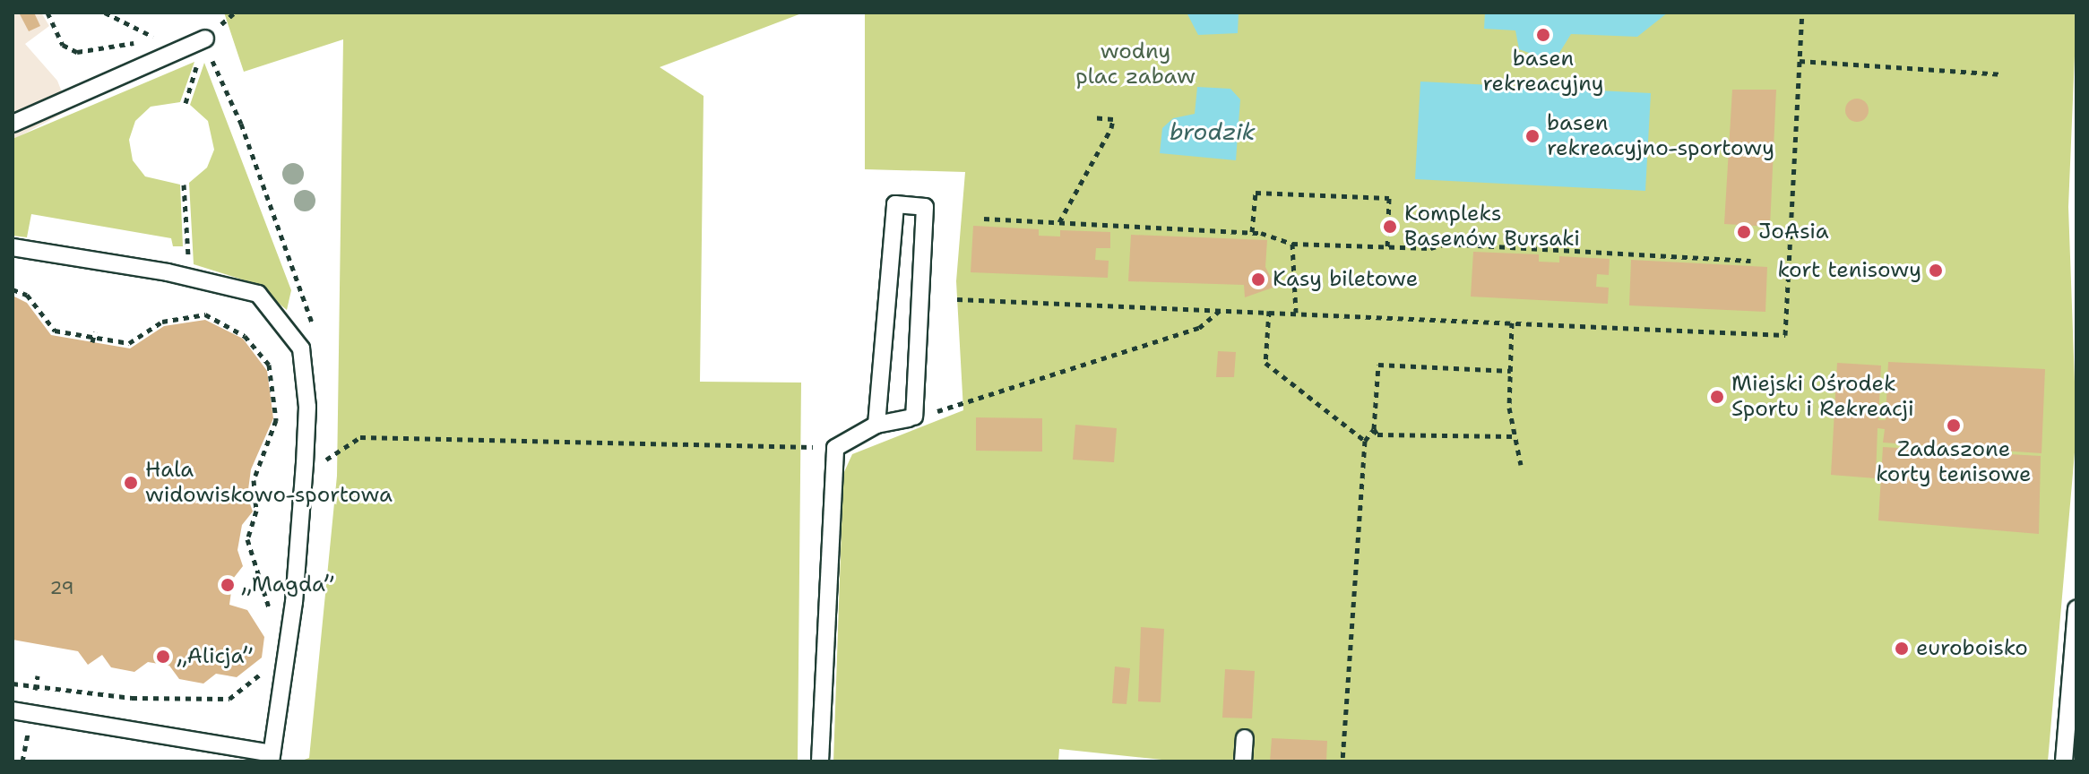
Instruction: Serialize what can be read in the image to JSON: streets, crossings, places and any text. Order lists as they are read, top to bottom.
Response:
{
  "water": ["brodzik"],
  "parks": ["wodny plac zabaw"],
  "places": [
    "basen rekreacyjny",
    "basen rekreacyjno-sportowy",
    "Kompleks Basenów Bursaki",
    "JoAsia",
    "kort tenisowy",
    "Kasy biletowe",
    "Miejski Ośrodek Sportu i Rekreacji",
    "Zadaszone korty tenisowe",
    "Hala widowiskowo-sportowa",
    "„Magda”",
    "euroboisko",
    "„Alicja”"
  ],
  "house_numbers": ["29"]
}
